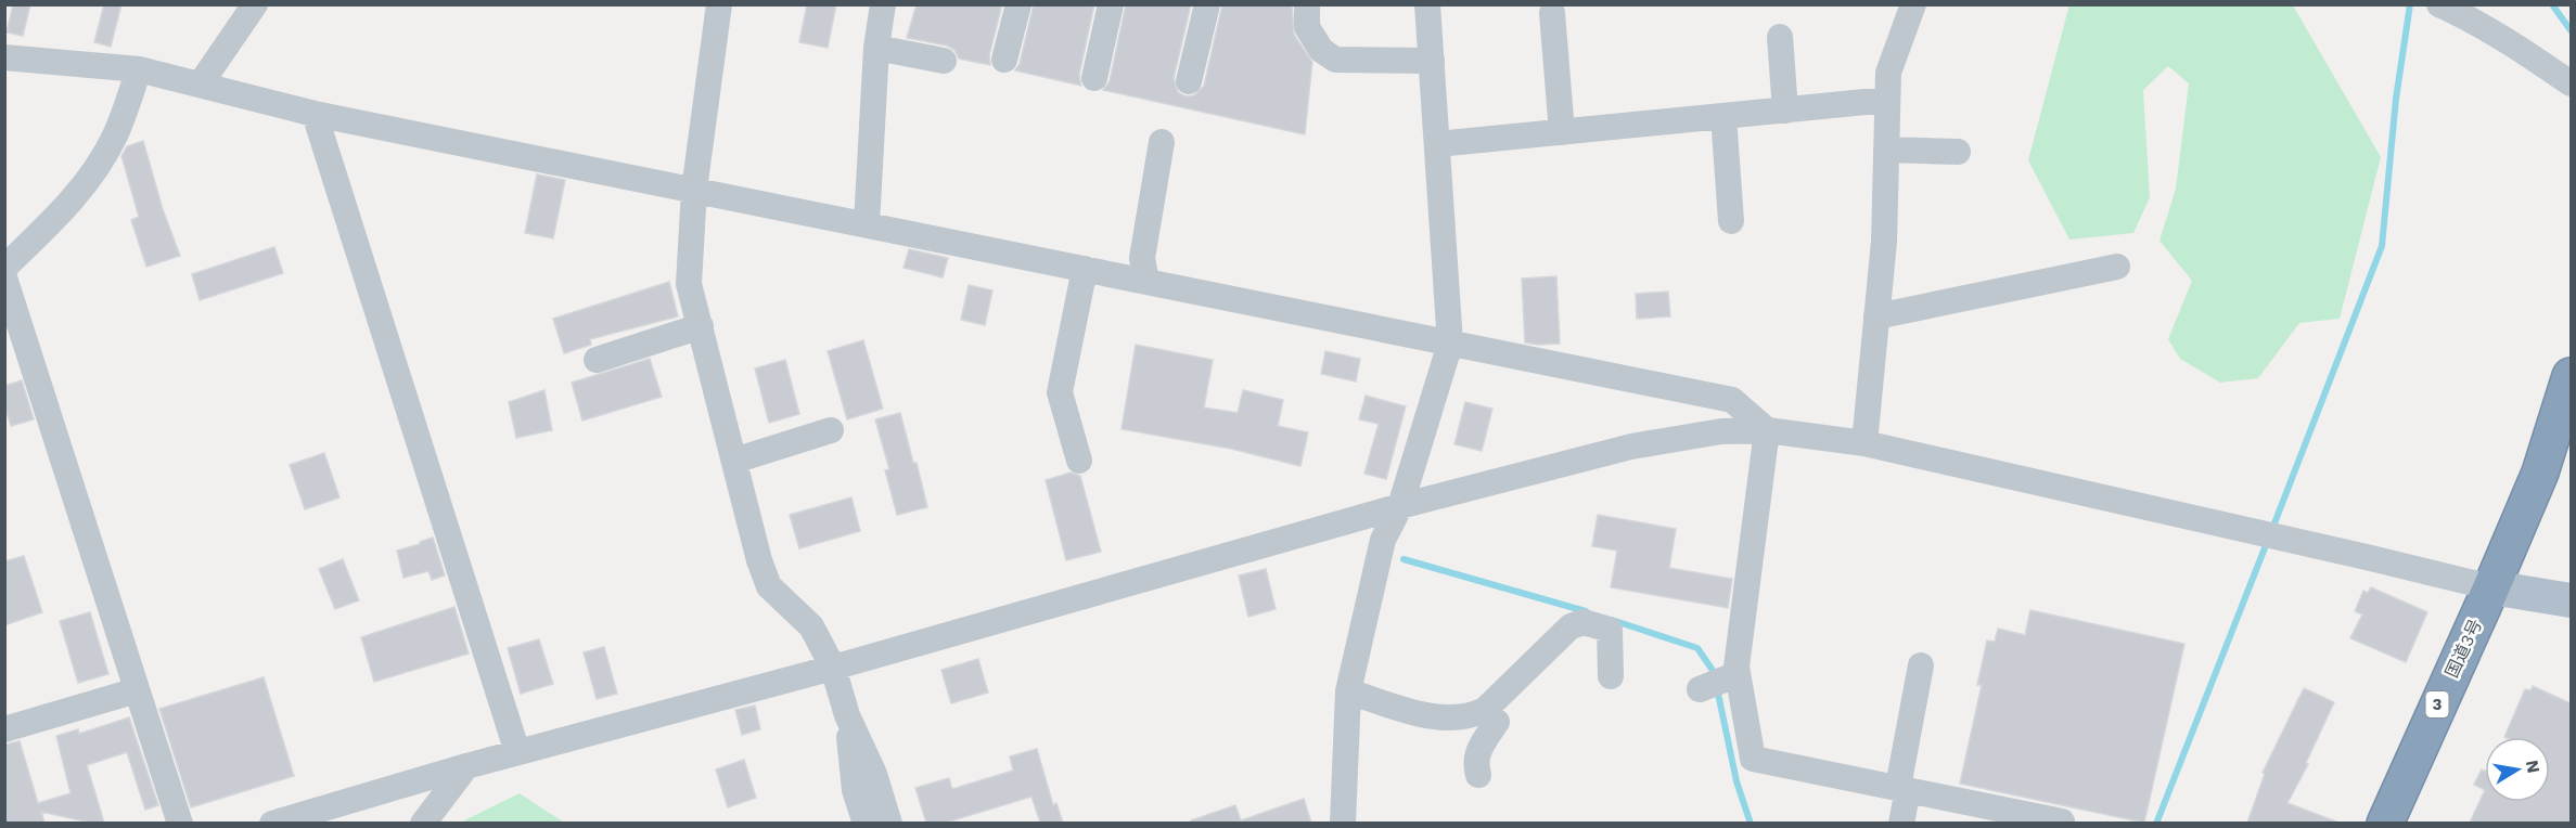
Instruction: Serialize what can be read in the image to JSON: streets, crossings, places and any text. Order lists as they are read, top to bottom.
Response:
{
  "streets": {
    "highway": ["国道3号", "3"]
  },
  "north": "right"
}
